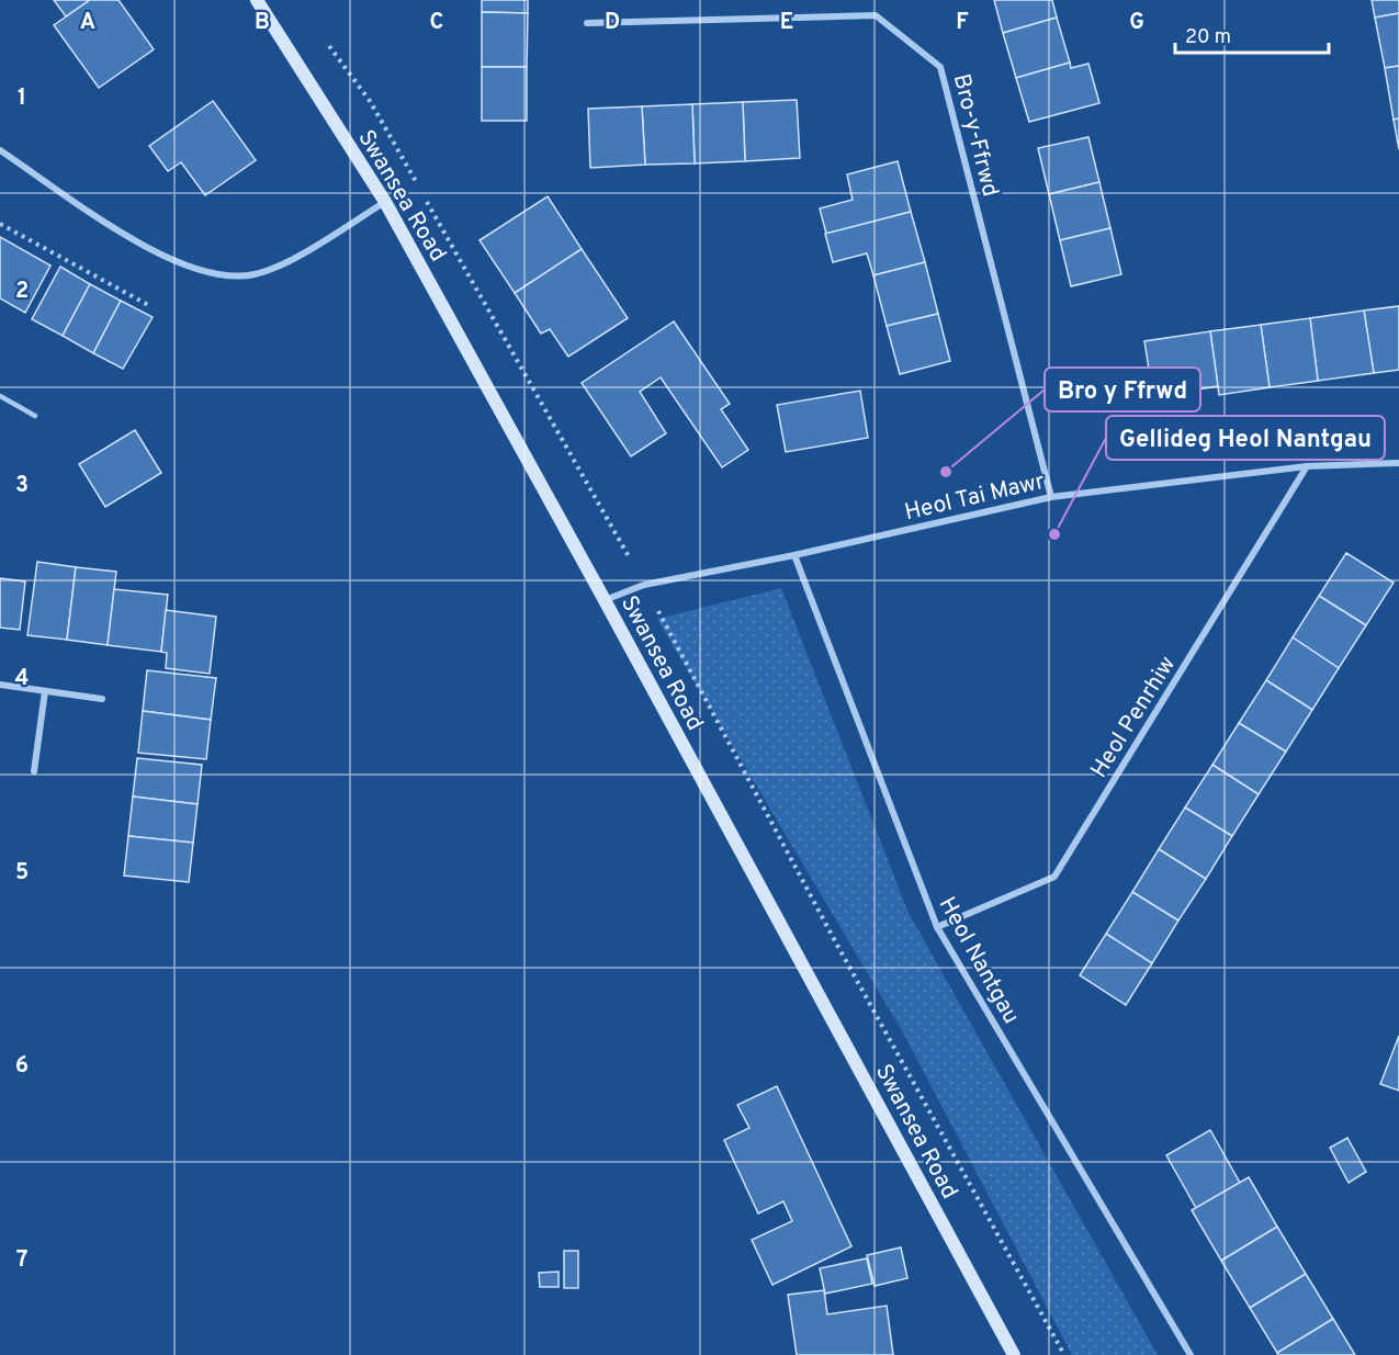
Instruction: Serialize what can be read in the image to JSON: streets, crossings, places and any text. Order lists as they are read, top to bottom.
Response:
{
  "streets": {
    "street": [
      "Bro-y-Ffrwd",
      "Swansea Road",
      "Heol Tai Mawr",
      "Heol Penrhiw",
      "Heol Nantgau"
    ]
  },
  "crossings": [
    ["Bro-y-Ffrwd", "Heol Tai Mawr"],
    ["Swansea Road", "Heol Tai Mawr"],
    ["Heol Tai Mawr", "Heol Penrhiw"],
    ["Heol Tai Mawr", "Heol Nantgau"],
    ["Heol Penrhiw", "Heol Nantgau"]
  ],
  "places": ["Bro y Ffrwd", "Gellideg Heol Nantgau"],
  "scale_bar": "20 m",
  "grid": {
    "columns": [
      "A",
      "B",
      "C",
      "D",
      "E",
      "F",
      "G"
    ],
    "rows": [
      "1",
      "2",
      "3",
      "4",
      "5",
      "6",
      "7"
    ]
  }
}
